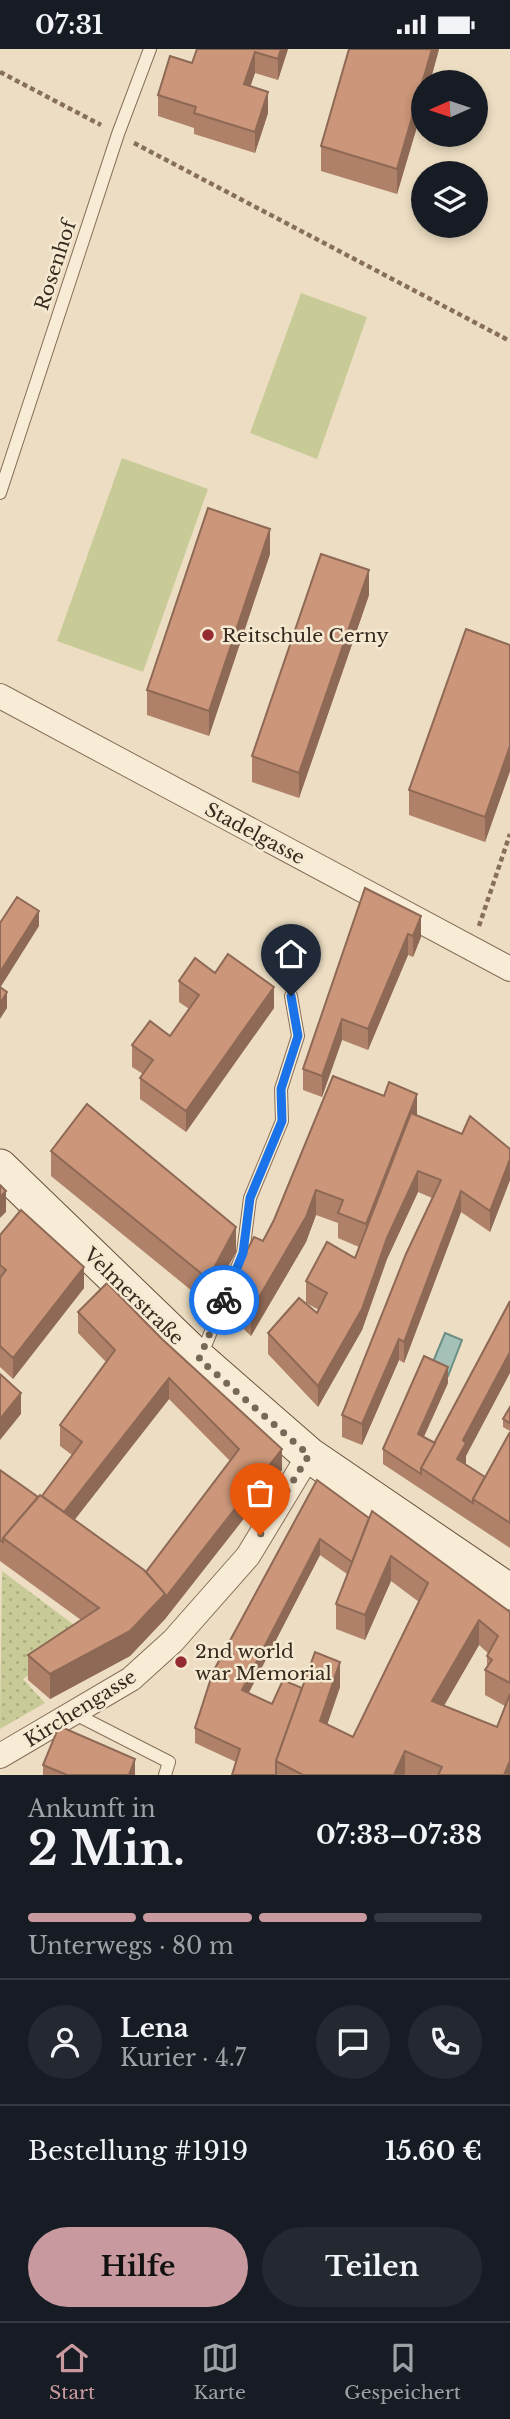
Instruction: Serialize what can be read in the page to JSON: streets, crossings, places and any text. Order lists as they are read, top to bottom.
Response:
{
  "streets": {
    "street": ["Stadelgasse", "Velmerstraße", "Kirchengasse"],
    "lane": ["Rosenhof"]
  },
  "crossings": [
    ["Velmerstraße", "Kirchengasse"]
  ],
  "places": ["Reitschule Cerny", "2nd world war Memorial"],
  "north": "left",
  "page": {
    "status": "07:31",
    "heading": ["2 Min.", "Ankunft in", "07:33–07:38"],
    "panel": [
      "Lena",
      "Kurier · 4.7",
      "Bestellung #1919",
      "15.60 €"
    ],
    "bar": "Unterwegs · 80 m",
    "buttons": ["Hilfe", "Teilen"],
    "tabs": ["Start", "Karte", "Gespeichert"]
  }
}
